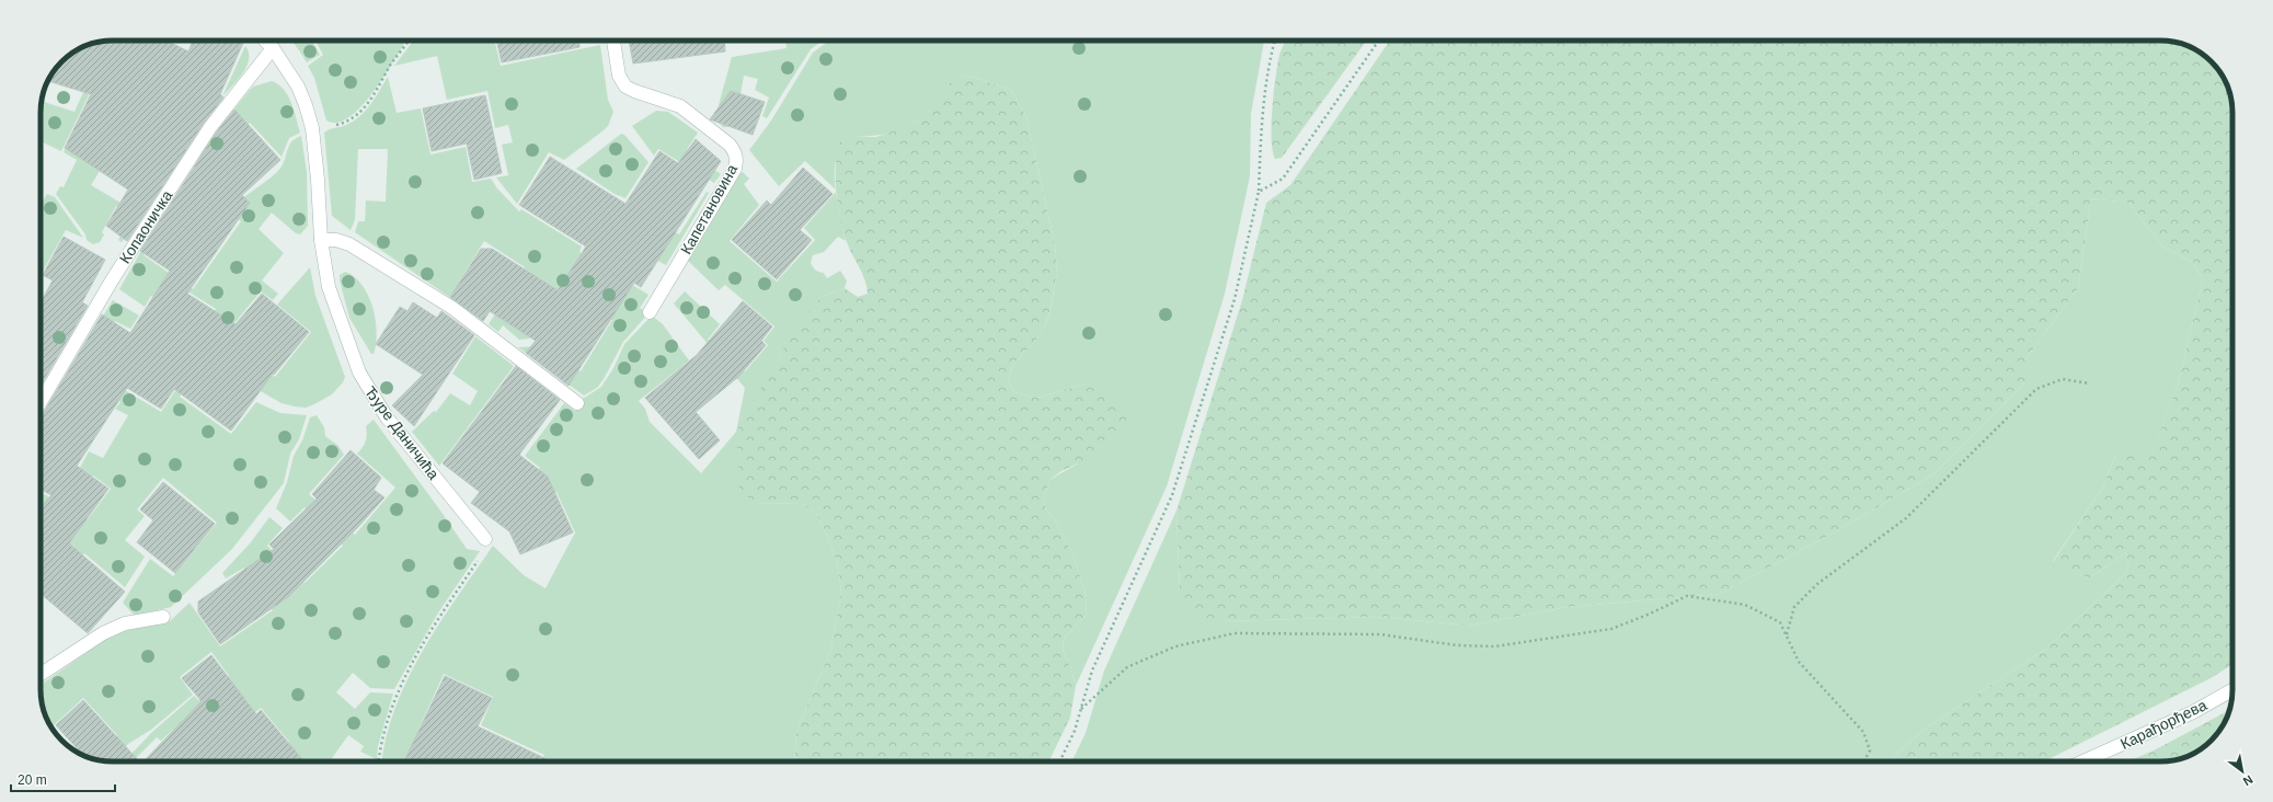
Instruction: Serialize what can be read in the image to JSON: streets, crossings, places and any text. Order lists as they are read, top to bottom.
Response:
{
  "streets": {
    "street": [
      "Капетановина",
      "Копаоничка",
      "Ђуре Даничића",
      "Карађорђева"
    ]
  },
  "crossings": [
    ["Копаоничка", "Ђуре Даничића"]
  ],
  "scale_bar": "20 m",
  "north": "bottom right"
}
